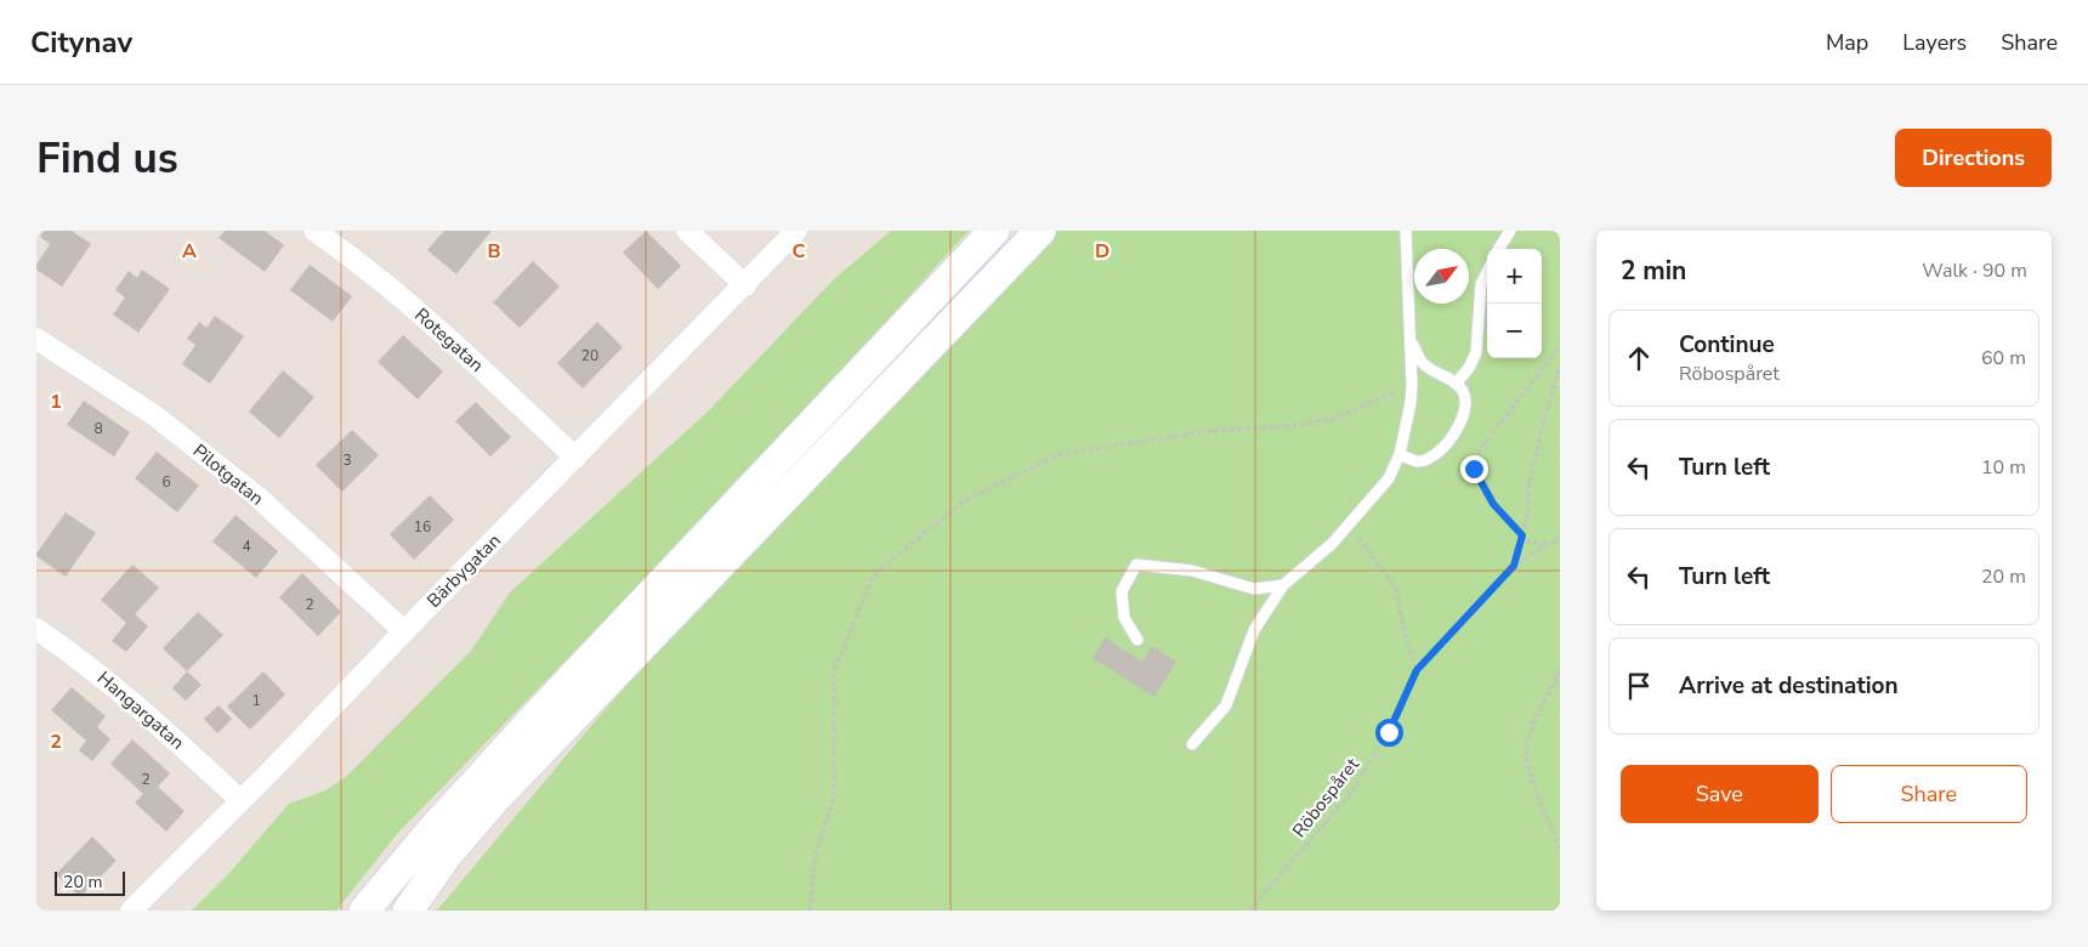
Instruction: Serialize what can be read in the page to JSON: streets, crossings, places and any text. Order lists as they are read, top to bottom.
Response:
{
  "streets": {
    "street": [
      "Rotegatan",
      "Pilotgatan",
      "Bärbygatan",
      "Hangargatan"
    ],
    "path": ["Röbospåret"]
  },
  "crossings": [
    ["Rotegatan", "Bärbygatan"],
    ["Pilotgatan", "Bärbygatan"],
    ["Bärbygatan", "Hangargatan"]
  ],
  "house_numbers": [
    "20",
    "8",
    "3",
    "6",
    "16",
    "4",
    "2",
    "1",
    "2"
  ],
  "scale_bar": "20 m",
  "north": "top right",
  "page": {
    "header": "Citynav",
    "nav": ["Map", "Layers", "Share"],
    "buttons": [
      "Directions",
      ["Save", "Share"]
    ],
    "title": "Find us",
    "heading": ["2 min", "Walk · 90 m"],
    "map_buttons": ["+", "−"],
    "list": [
      ["Continue", "Röbospåret", "60 m"],
      ["Turn left", "10 m"],
      ["Turn left", "20 m"],
      "Arrive at destination"
    ],
    "scale": "20 m"
  },
  "grid": {
    "columns": [
      "A",
      "B",
      "C",
      "D"
    ],
    "rows": ["1", "2"]
  }
}
